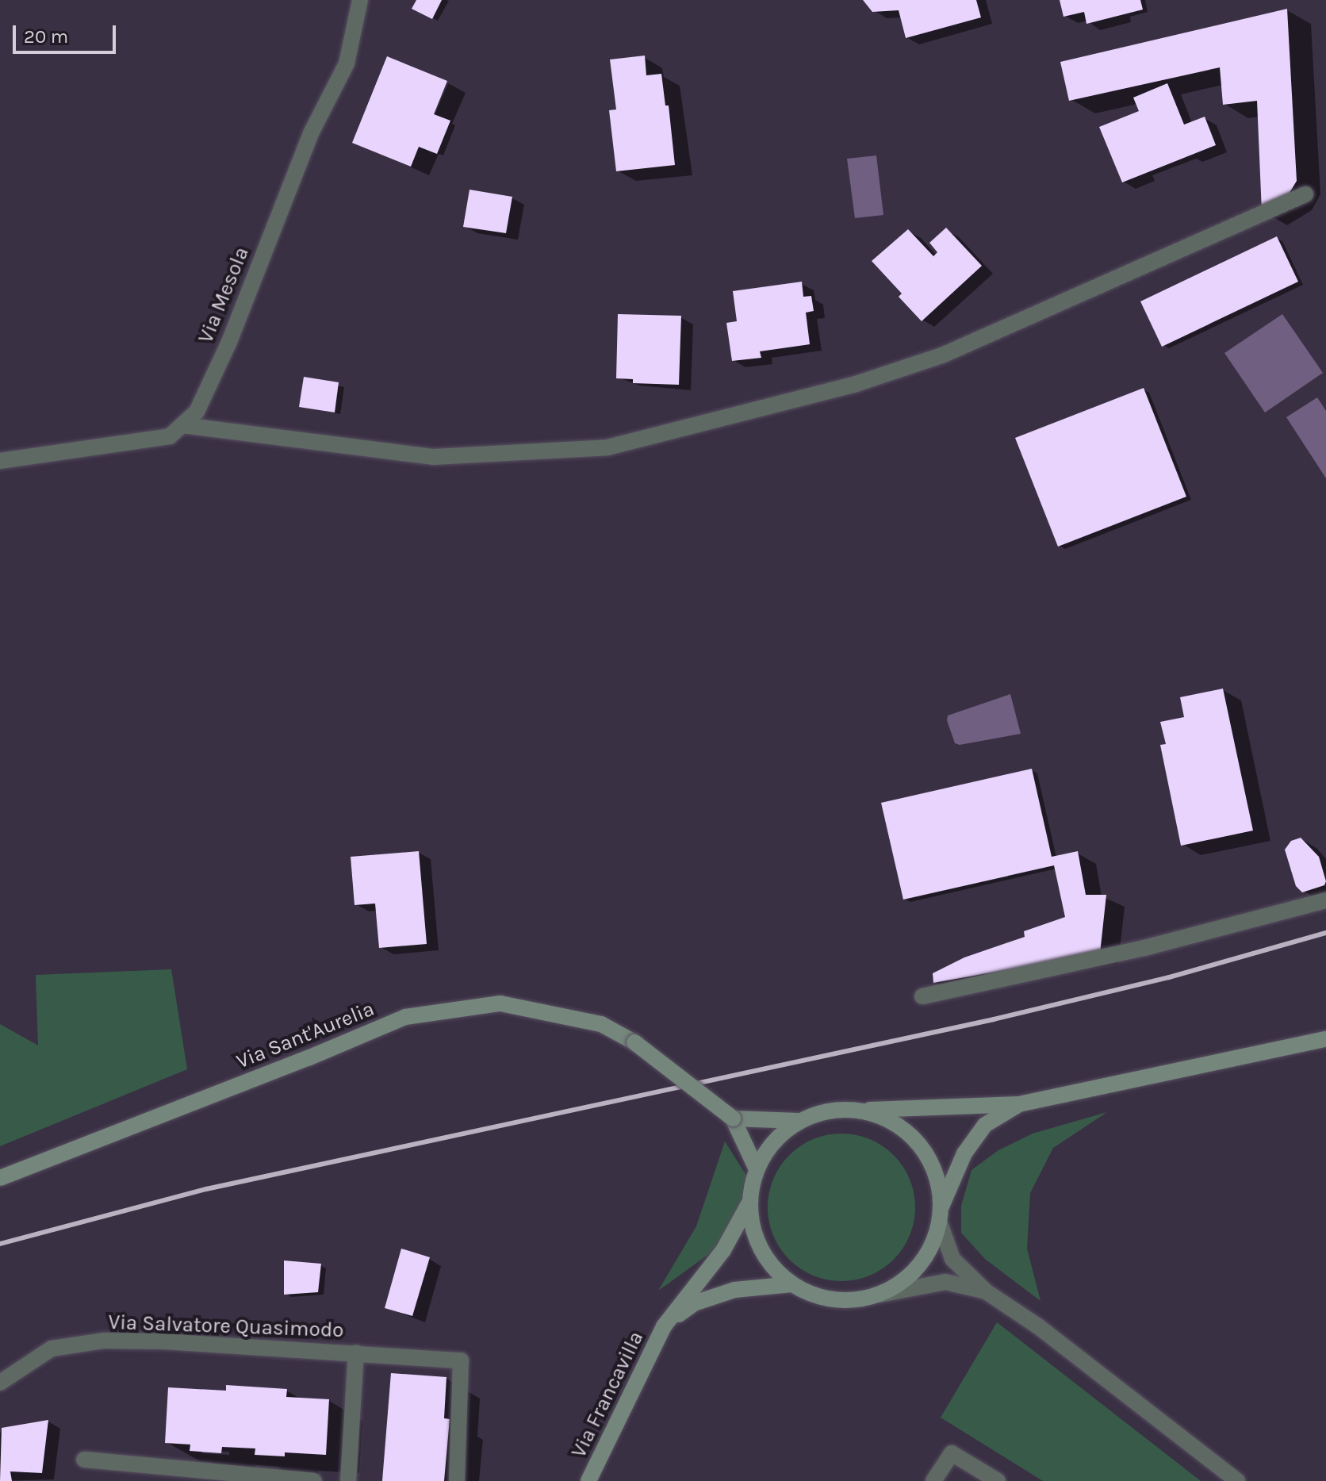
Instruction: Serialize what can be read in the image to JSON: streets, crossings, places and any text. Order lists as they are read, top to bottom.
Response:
{
  "streets": {
    "main road": ["Via Sant'Aurelia", "Via Francavilla"],
    "street": ["Via Mesola", "Via Salvatore Quasimodo"]
  },
  "scale_bar": "20 m"
}
